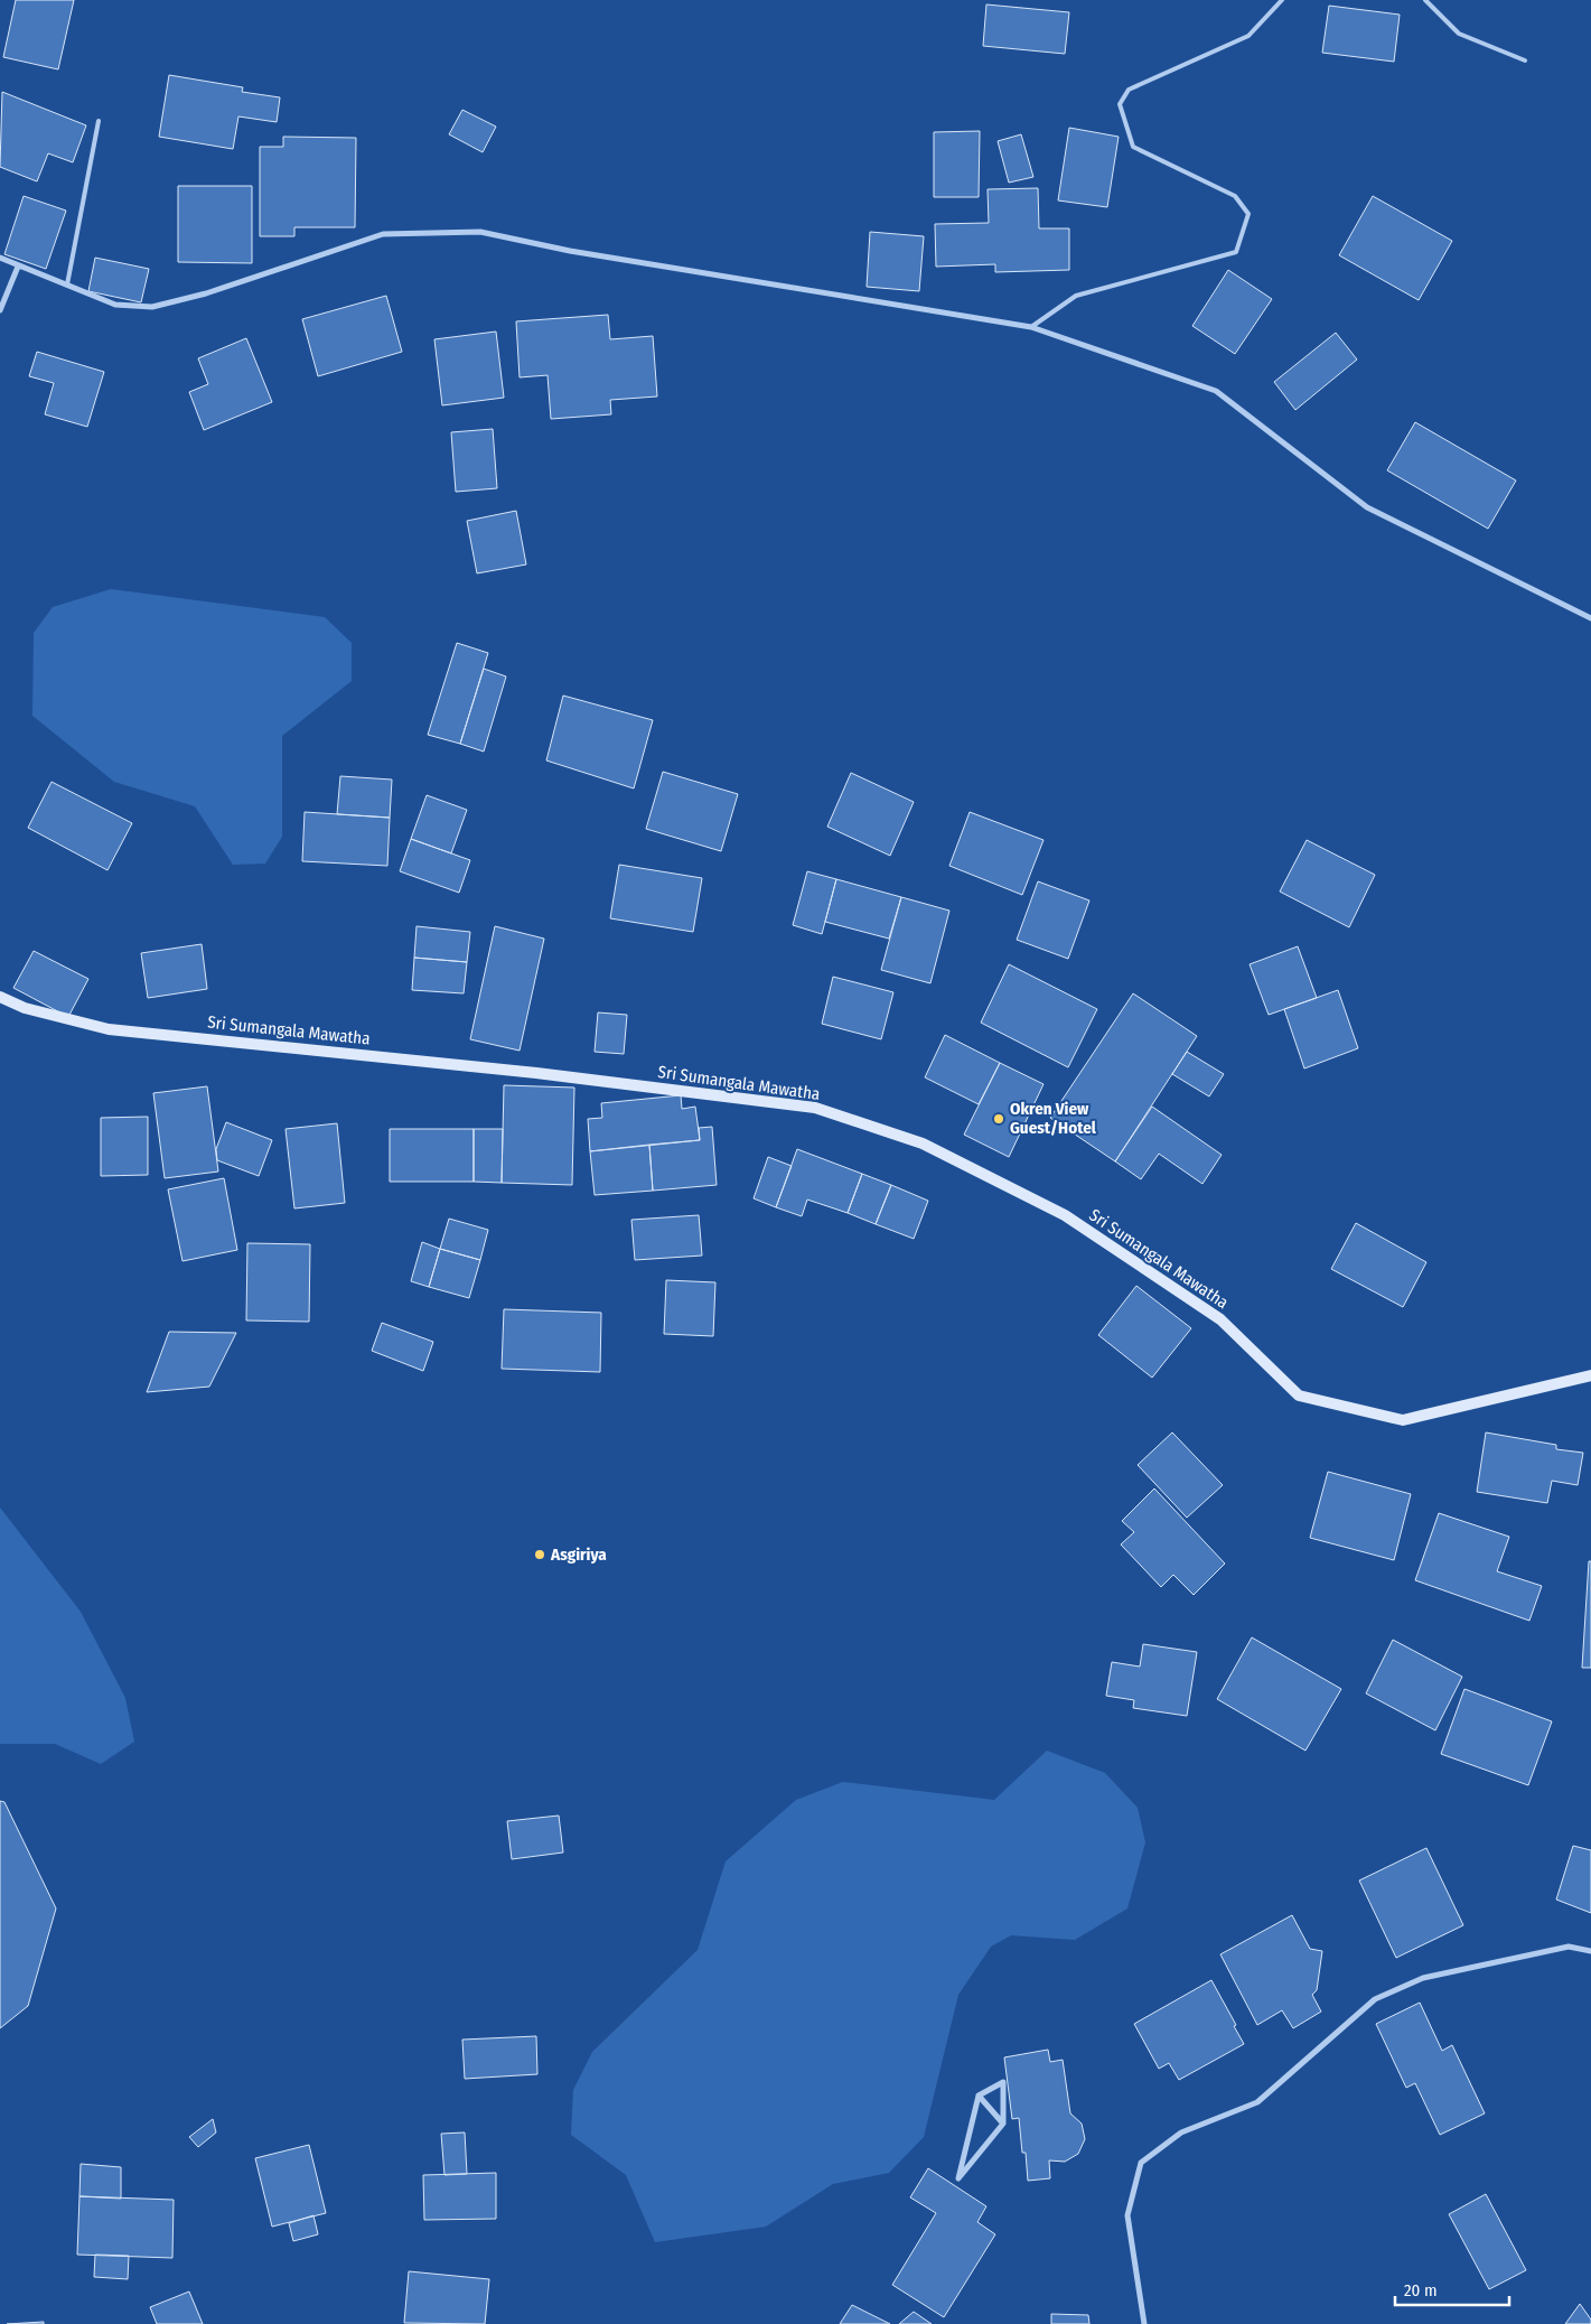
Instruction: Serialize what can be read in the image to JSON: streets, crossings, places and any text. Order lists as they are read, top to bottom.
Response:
{
  "streets": {
    "street": ["Sri Sumangala Mawatha"]
  },
  "places": ["Okren View Guest/Hotel", "Asgiriya"],
  "scale_bar": "20 m"
}
